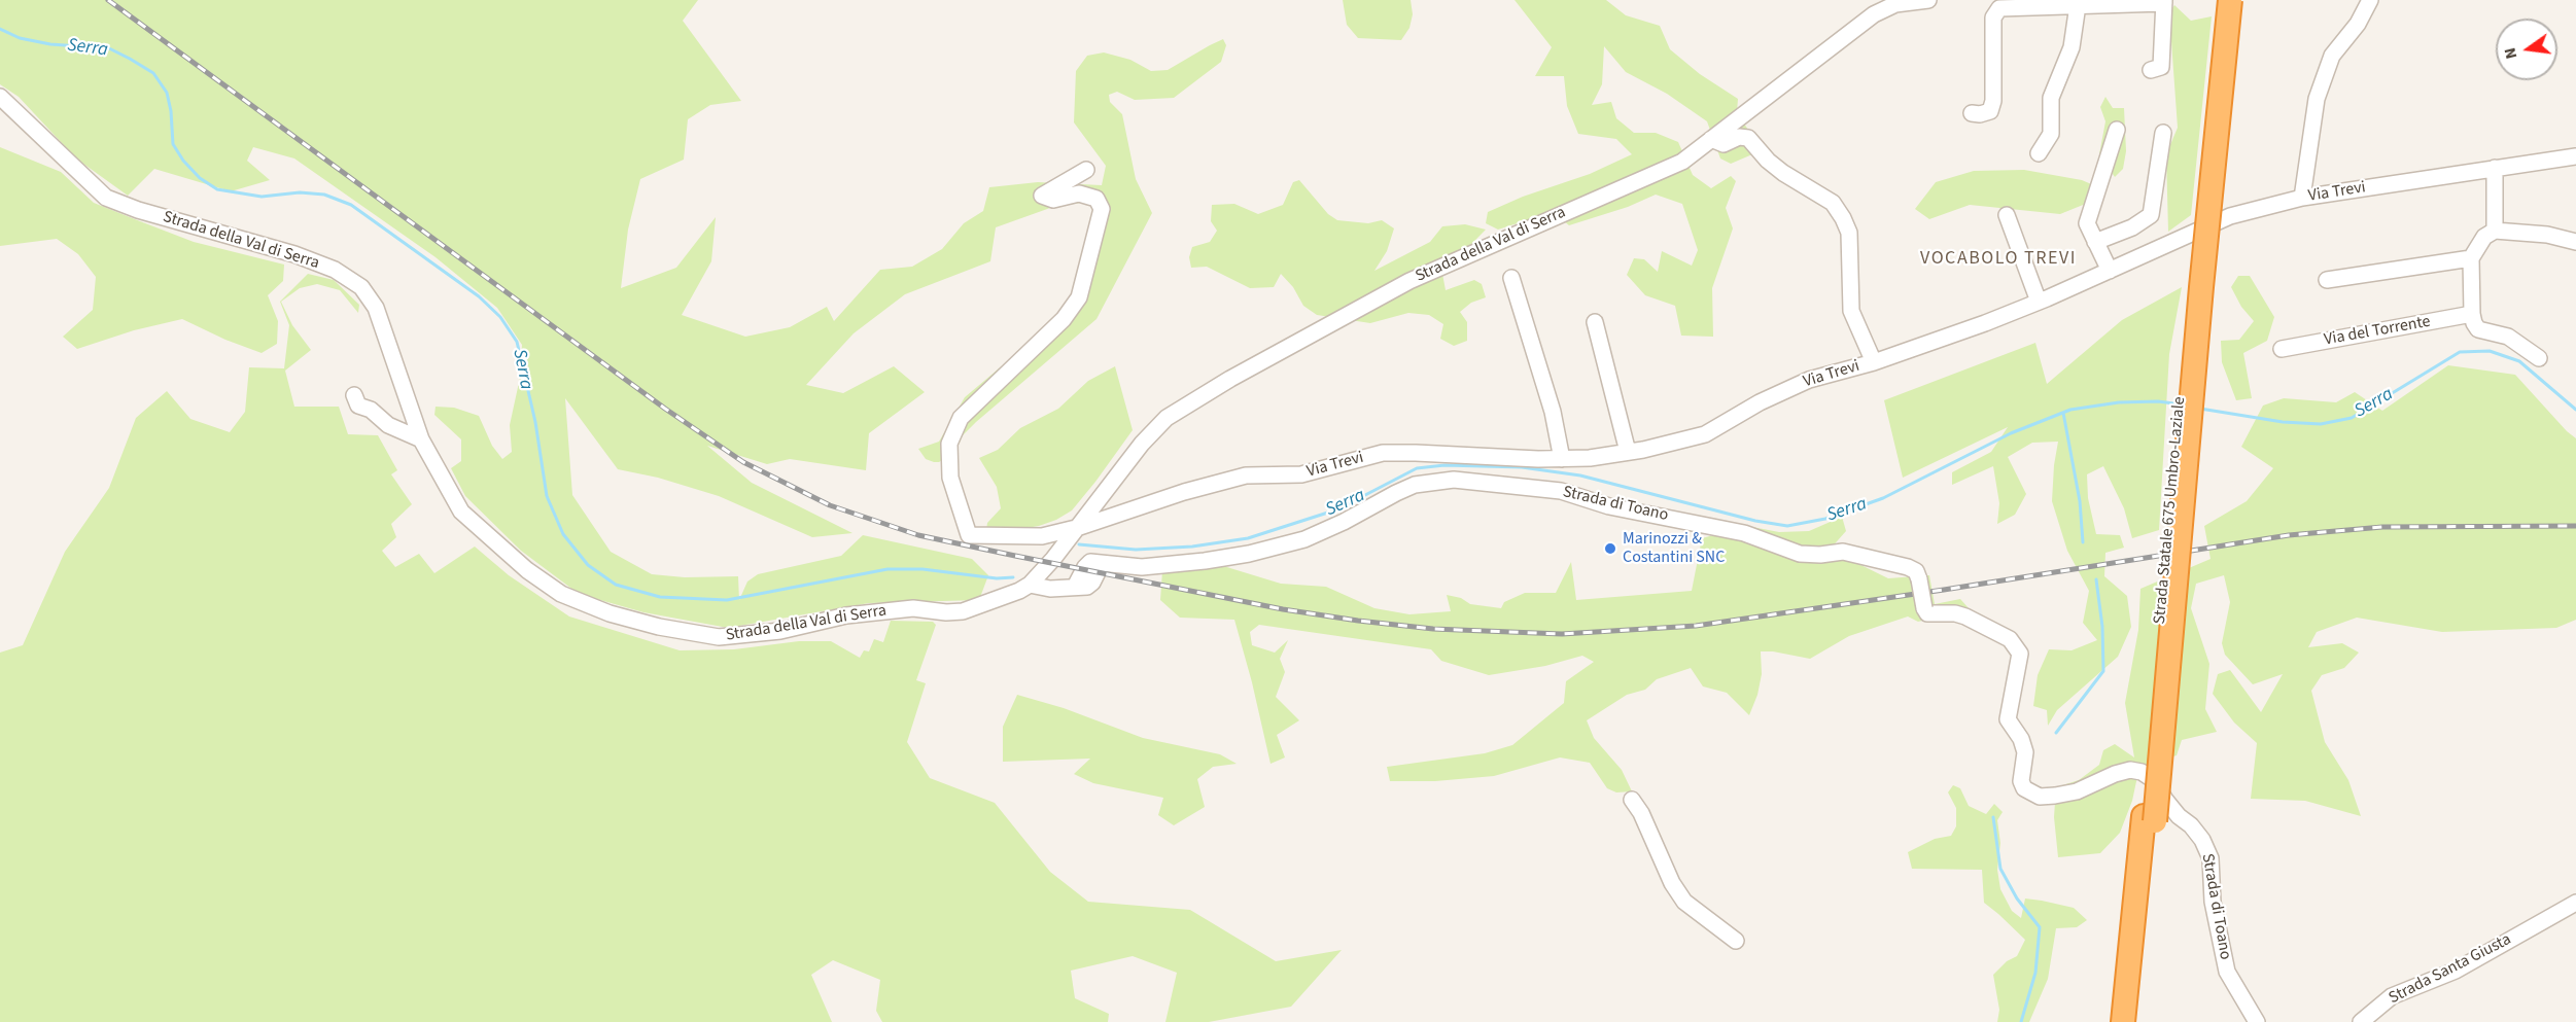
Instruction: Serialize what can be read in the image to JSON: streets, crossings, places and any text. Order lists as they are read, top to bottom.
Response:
{
  "streets": {
    "highway": ["Strada Statale 675 Umbro-Laziale"],
    "street": [
      "Via Trevi",
      "Strada della Val di Serra",
      "Via del Torrente",
      "Strada di Toano",
      "Strada Santa Giusta"
    ]
  },
  "crossings": [
    ["Via Trevi", "Strada della Val di Serra"],
    ["Strada della Val di Serra", "Strada di Toano"]
  ],
  "districts": ["VOCABOLO TREVI"],
  "water": ["Serra"],
  "places": ["Marinozzi & Costantini SNC"],
  "north": "left"
}
